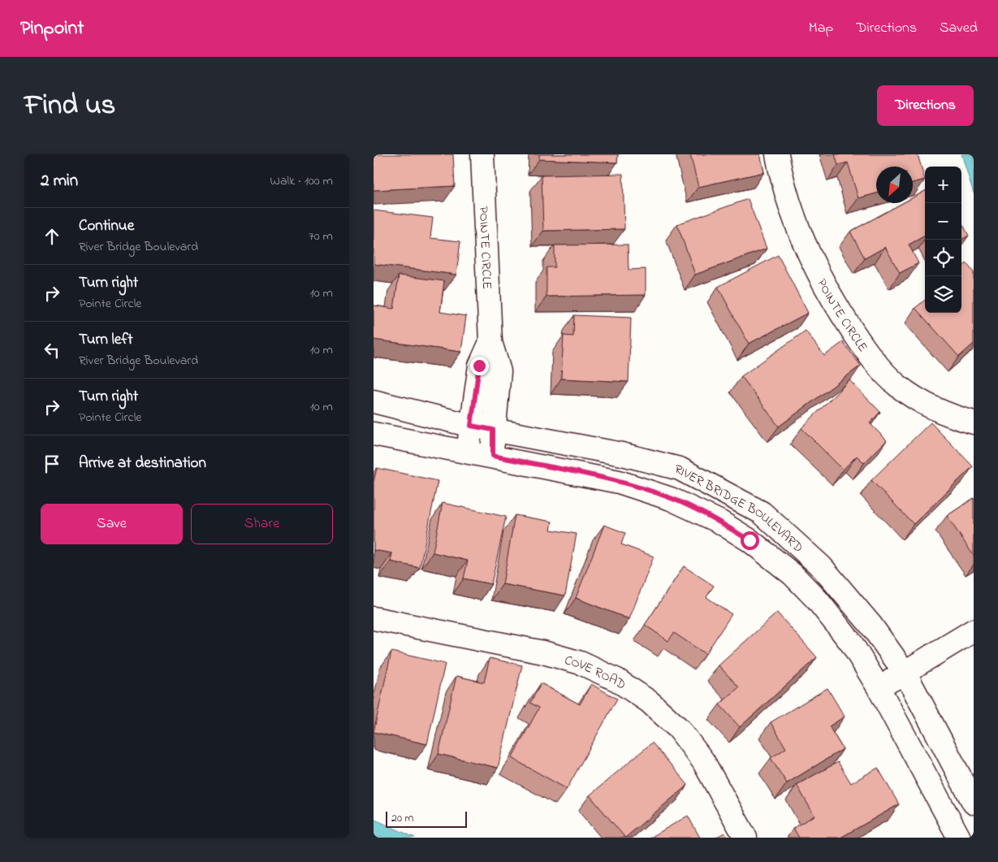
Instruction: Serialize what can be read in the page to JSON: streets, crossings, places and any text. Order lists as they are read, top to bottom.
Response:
{
  "streets": {
    "street": ["POINTE CIRCLE", "RIVER BRIDGE BOULEVARD", "COVE ROAD"]
  },
  "crossings": [
    ["POINTE CIRCLE", "RIVER BRIDGE BOULEVARD"]
  ],
  "scale_bar": "20 m",
  "north": "bottom left",
  "page": {
    "header": "Pinpoint",
    "nav": ["Map", "Directions", "Saved"],
    "title": "Find us",
    "buttons": [
      "Directions",
      ["Save", "Share"]
    ],
    "heading": ["2 min", "Walk · 100 m"],
    "map_buttons": ["+", "−"],
    "list": [
      ["Continue", "River Bridge Boulevard", "70 m"],
      ["Turn right", "Pointe Circle", "10 m"],
      ["Turn left", "River Bridge Boulevard", "10 m"],
      ["Turn right", "Pointe Circle", "10 m"],
      "Arrive at destination"
    ],
    "scale": "20 m"
  }
}
